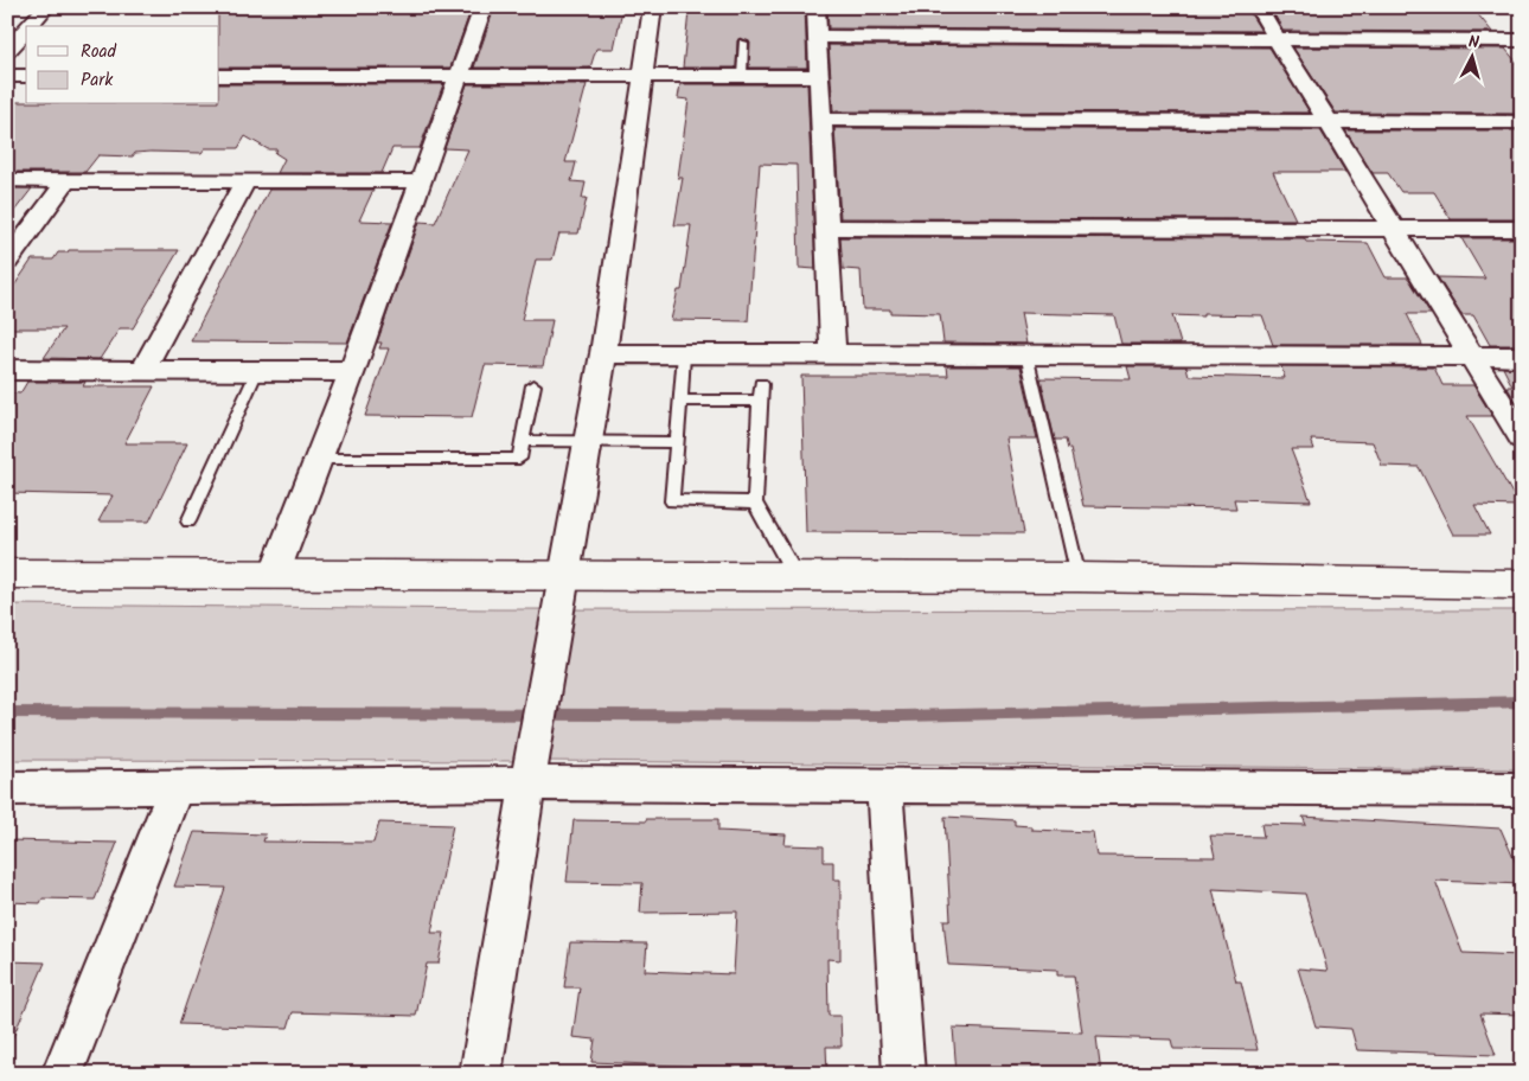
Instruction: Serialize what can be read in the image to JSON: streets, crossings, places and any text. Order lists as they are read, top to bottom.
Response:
{
  "legend": ["Road", "Park"],
  "north": "top"
}
